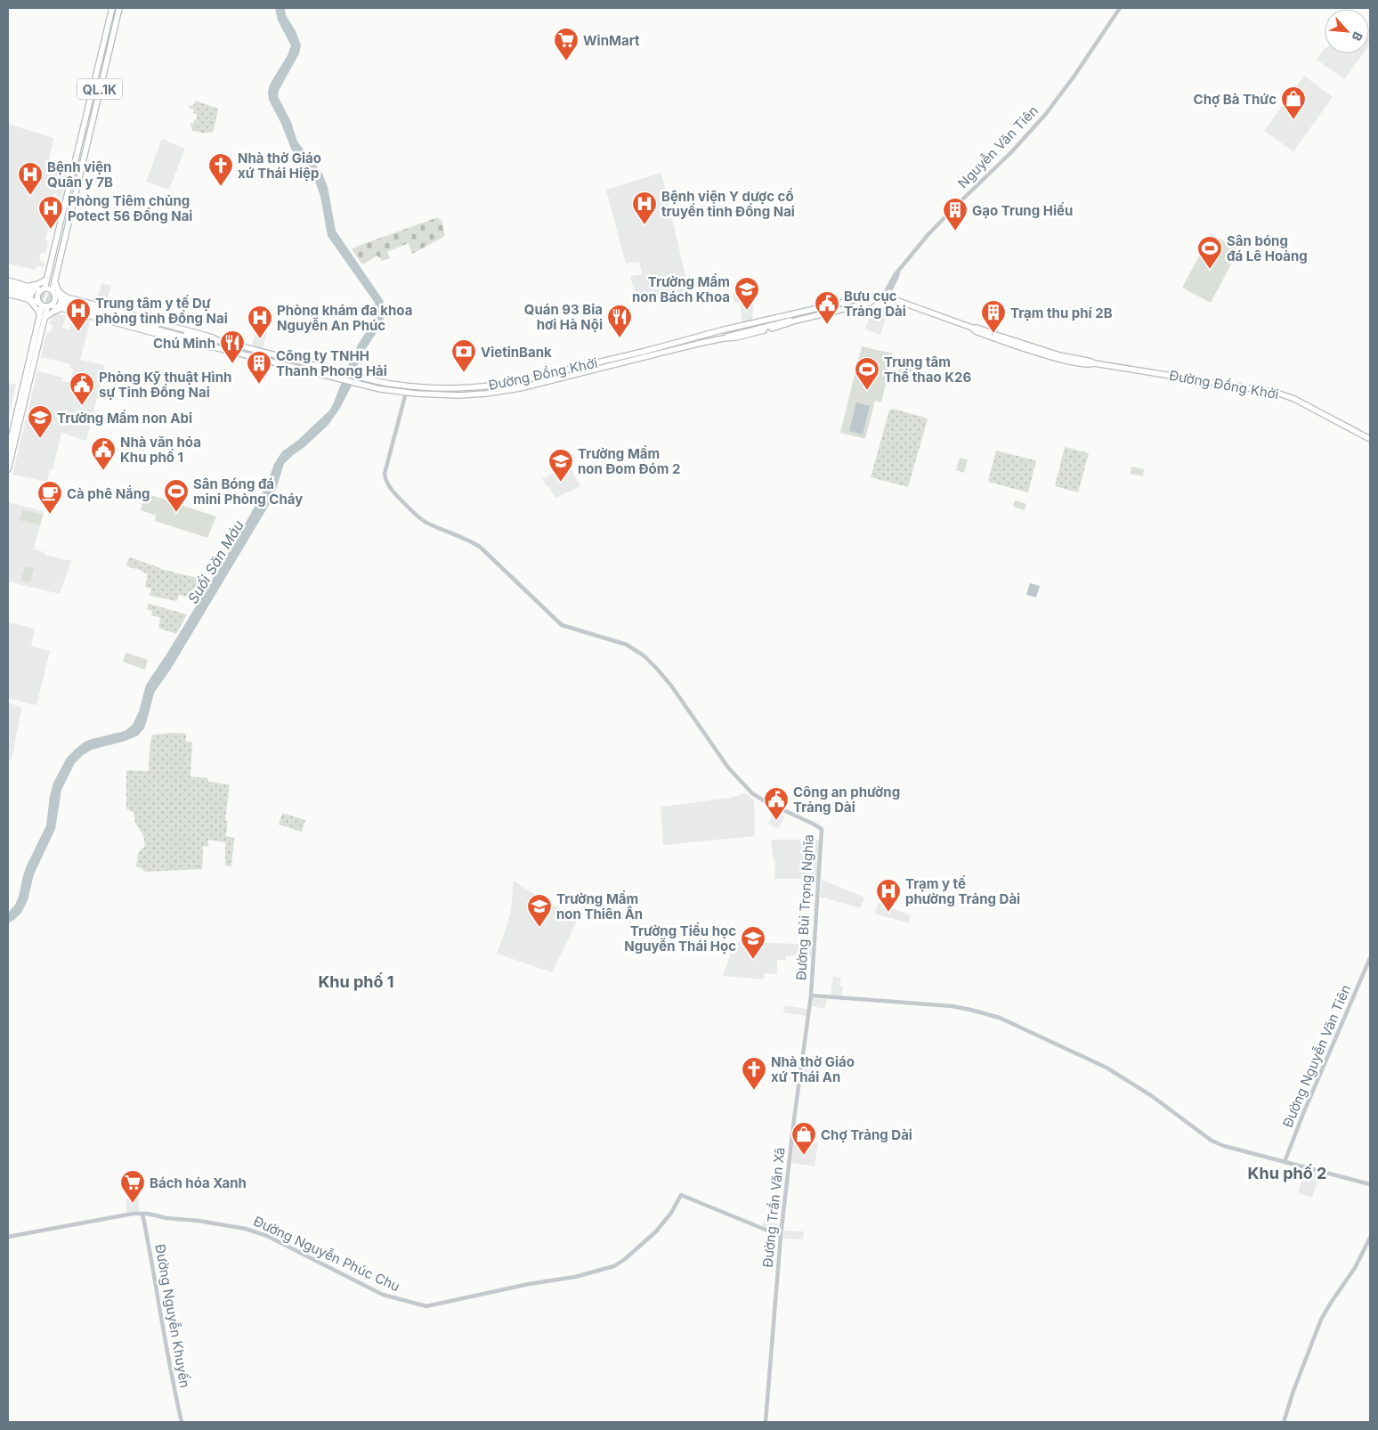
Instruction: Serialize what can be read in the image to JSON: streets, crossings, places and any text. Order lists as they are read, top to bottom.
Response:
{
  "streets": {
    "main road": ["QL.1K", "Đường Đồng Khởi"],
    "street": [
      "Nguyễn Văn Tiên",
      "Đường Bùi Trọng Nghĩa",
      "Đường Nguyễn Văn Tiên",
      "Đường Trần Văn Xã",
      "Đường Nguyễn Phúc Chu",
      "Đường Nguyễn Khuyến"
    ]
  },
  "crossings": [
    ["Nguyễn Văn Tiên", "Đường Đồng Khởi"],
    ["Đường Đồng Khởi", "Đường Bùi Trọng Nghĩa"],
    ["Đường Bùi Trọng Nghĩa", "Đường Nguyễn Văn Tiên"],
    ["Đường Bùi Trọng Nghĩa", "Đường Trần Văn Xã"],
    ["Đường Trần Văn Xã", "Đường Nguyễn Phúc Chu"],
    ["Đường Nguyễn Phúc Chu", "Đường Nguyễn Khuyến"]
  ],
  "districts": ["Khu phố 1", "Khu phố 2"],
  "water": ["Suối Săn Máu"],
  "places": {
    "supermarket": ["WinMart", "Bách hóa Xanh"],
    "shop": ["Chợ Bà Thức", "Chợ Trảng Dài"],
    "church": ["Nhà thờ Giáo xứ Thái Hiệp", "Nhà thờ Giáo xứ Thái An"],
    "hospital": [
      "Bệnh viện Quân y 7B",
      "Bệnh viện Y dược cổ truyền tỉnh Đồng Nai",
      "Phòng Tiêm chủng Potect 56 Đồng Nai",
      "Trung tâm y tế Dự phòng tỉnh Đồng Nai",
      "Phòng khám đa khoa Nguyễn An Phúc",
      "Trạm y tế phường Trảng Dài"
    ],
    "building": ["Gạo Trung Hiếu", "Trạm thu phí 2B", "Công ty TNHH Thanh Phong Hải"],
    "sports": ["Sân bóng đá Lê Hoàng", "Trung tâm Thể thao K26", "Sân Bóng đá mini Phòng Cháy"],
    "school or university": [
      "Trường Mầm non Bách Khoa",
      "Trường Mầm non Abi",
      "Trường Mầm non Đom Đóm 2",
      "Trường Mầm non Thiên Ân",
      "Trường Tiểu học Nguyễn Thái Học"
    ],
    "public building": [
      "Bưu cục Trảng Dài",
      "Phòng Kỹ thuật Hình sự Tỉnh Đồng Nai",
      "Nhà văn hóa Khu phố 1",
      "Công an phường Trảng Dài"
    ],
    "restaurant": ["Quán 93 Bia hơi Hà Nội", "Chú Minh"],
    "bank": ["VietinBank"],
    "cafe": ["Cà phê Nắng"]
  },
  "north": "bottom right"
}
